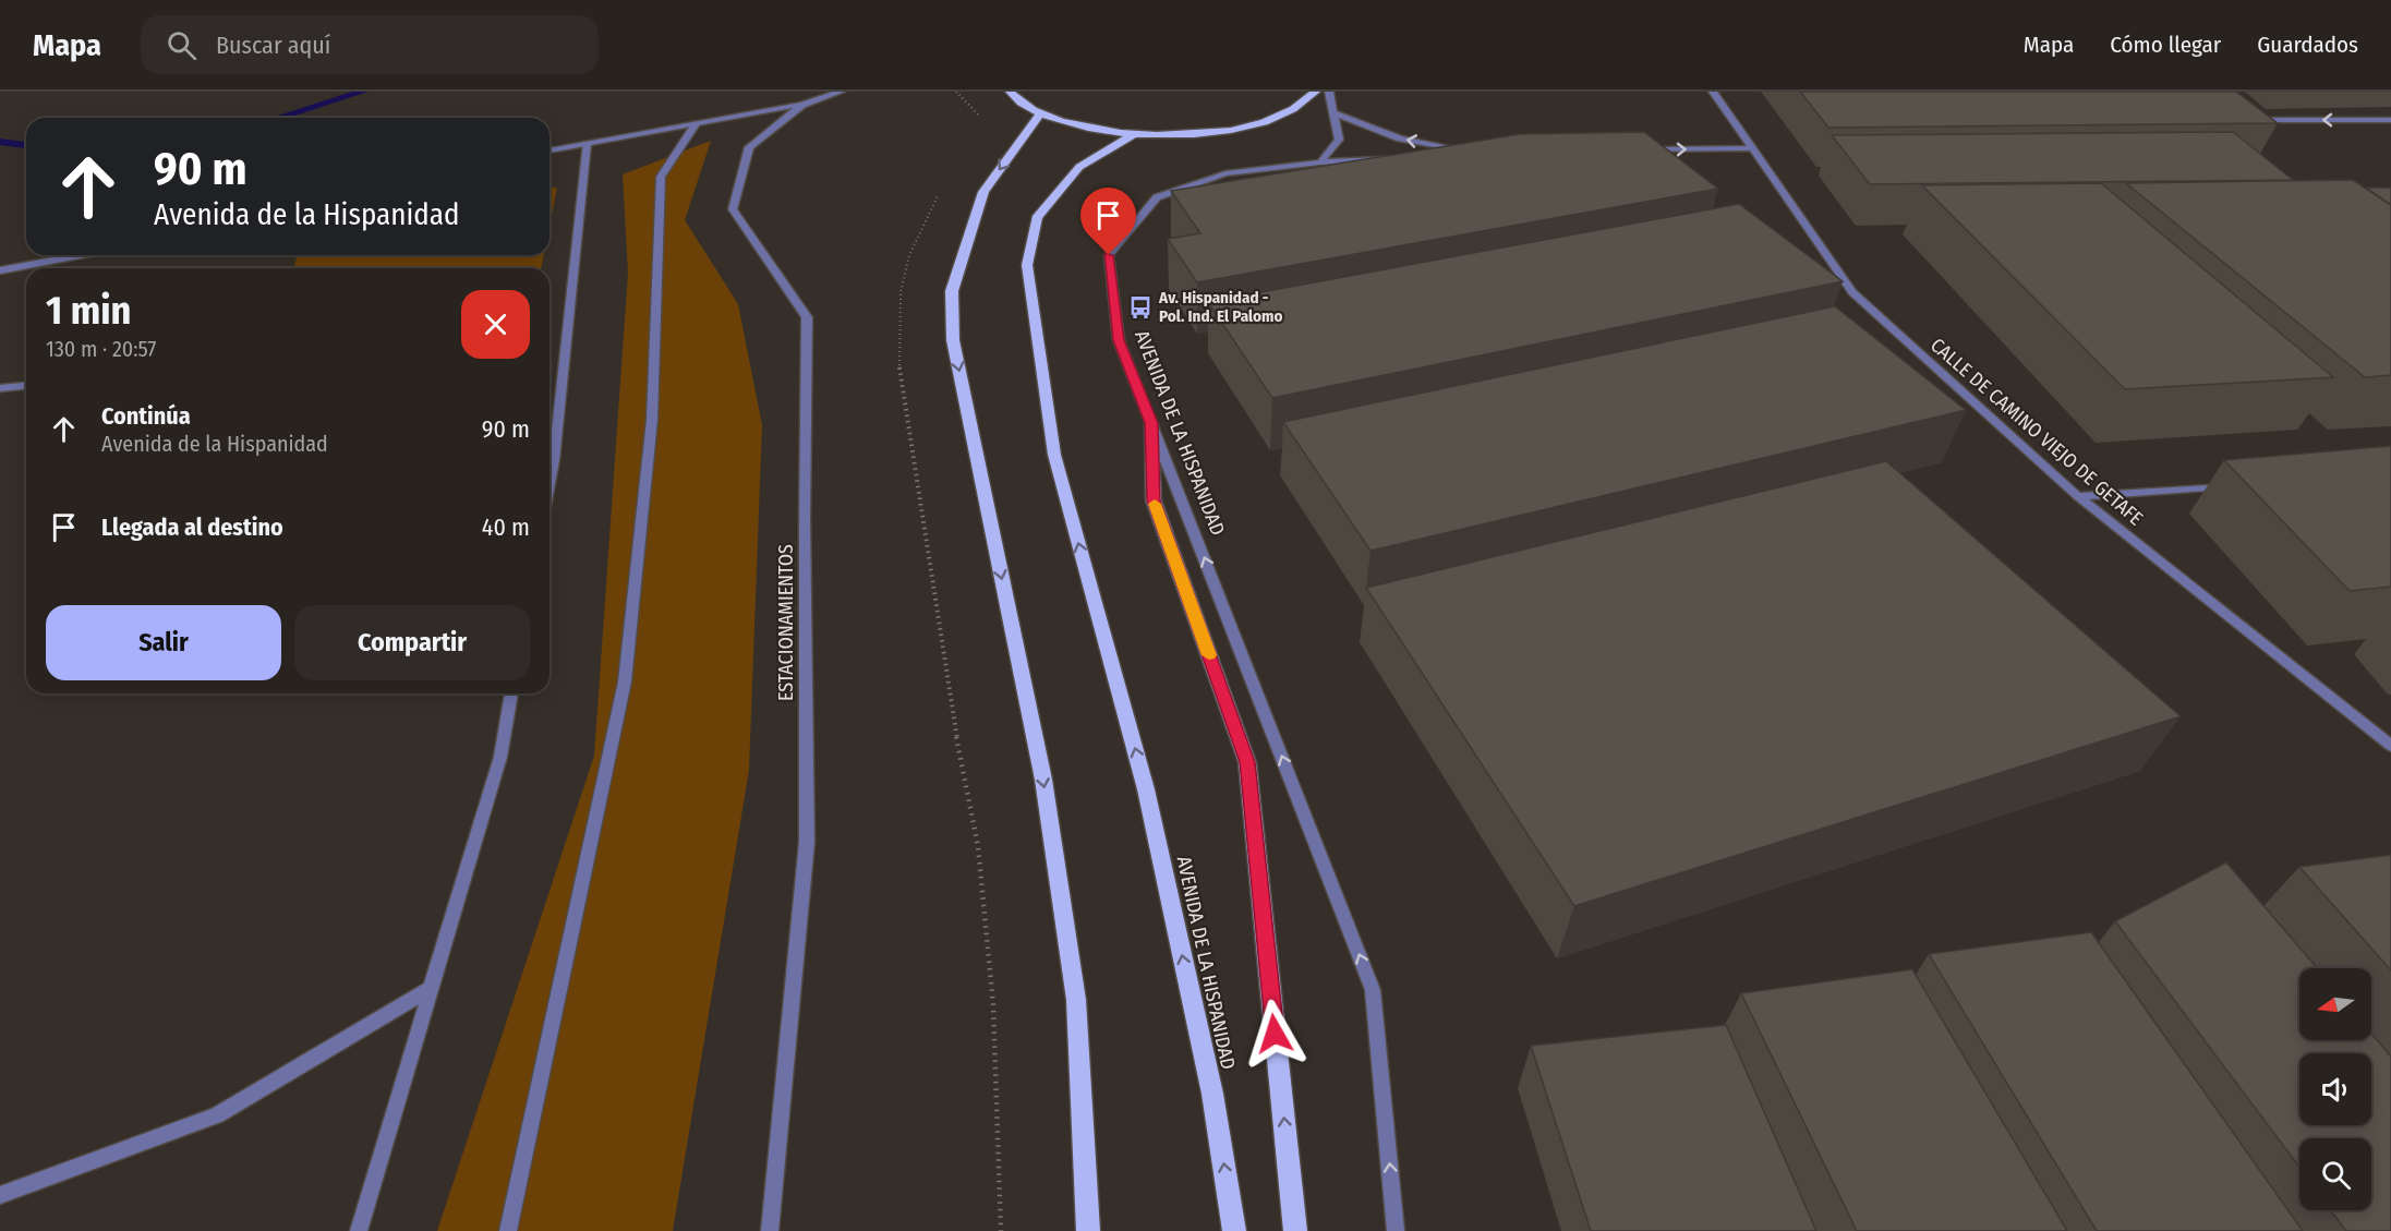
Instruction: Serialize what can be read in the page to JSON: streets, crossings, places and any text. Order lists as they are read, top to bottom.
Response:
{
  "streets": {
    "main road": ["AVENIDA DE LA HISPANIDAD"],
    "street": ["CALLE DE CAMINO VIEJO DE GETAFE", "ESTACIONAMIENTOS"]
  },
  "places": {
    "bus stop": ["Av. Hispanidad - Pol. Ind. El Palomo"]
  },
  "north": "left",
  "page": {
    "header": "Mapa",
    "search": "Buscar aquí",
    "nav": ["Mapa", "Cómo llegar", "Guardados"],
    "turn": ["90 m", "Avenida de la Hispanidad"],
    "heading": ["1 min", "130 m · 20:57"],
    "list": [
      {
        "name": "Continúa",
        "note": "Avenida de la Hispanidad",
        "value": "90 m"
      },
      {
        "name": "Llegada al destino",
        "value": "40 m"
      }
    ],
    "buttons": ["Salir", "Compartir"]
  }
}
